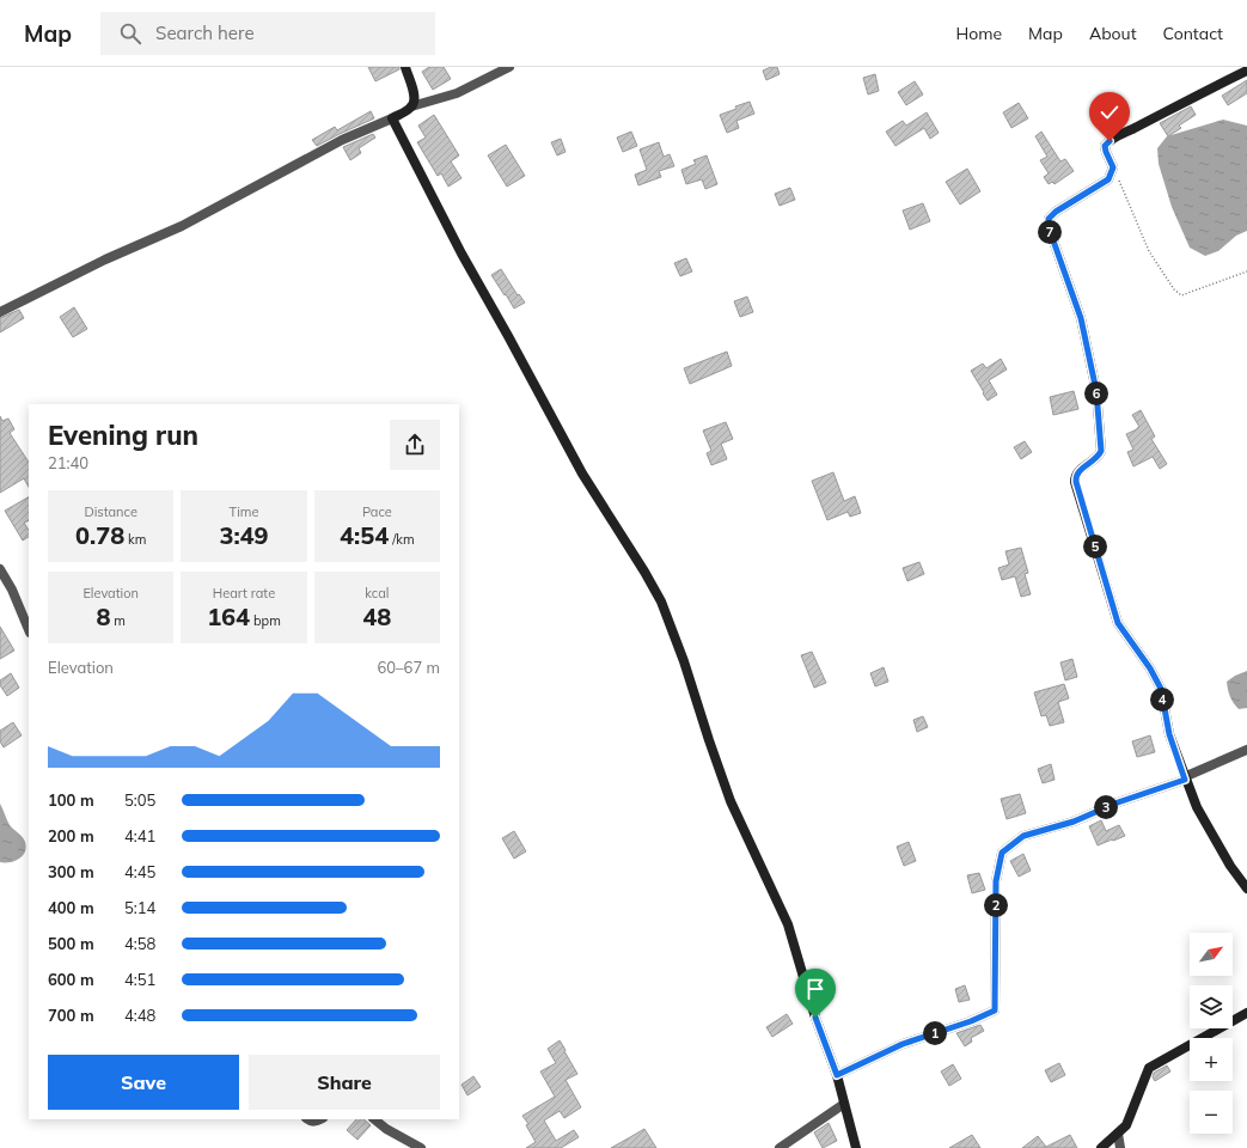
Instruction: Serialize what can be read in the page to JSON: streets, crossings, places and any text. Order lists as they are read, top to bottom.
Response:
{
  "north": "top right",
  "page": {
    "header": "Map",
    "search": "Search here",
    "nav": [
      "Home",
      "Map",
      "About",
      "Contact"
    ],
    "pins": [
      "7",
      "6",
      "5",
      "4",
      "3",
      "2",
      "1"
    ],
    "heading": ["Evening run", "21:40"],
    "stats": [
      ["Distance", "0.78 km"],
      ["Time", "3:49"],
      ["Pace", "4:54 /km"],
      ["Elevation", "8 m"],
      ["Heart rate", "164 bpm"],
      ["kcal", "48"]
    ],
    "chart": ["Elevation", "60–67 m"],
    "list": [
      {
        "name": "100 m",
        "note": "5:05"
      },
      {
        "name": "200 m",
        "note": "4:41"
      },
      {
        "name": "300 m",
        "note": "4:45"
      },
      {
        "name": "400 m",
        "note": "5:14"
      },
      {
        "name": "500 m",
        "note": "4:58"
      },
      {
        "name": "600 m",
        "note": "4:51"
      },
      {
        "name": "700 m",
        "note": "4:48"
      }
    ],
    "map_buttons": ["+", "−"],
    "buttons": ["Save", "Share"]
  }
}
